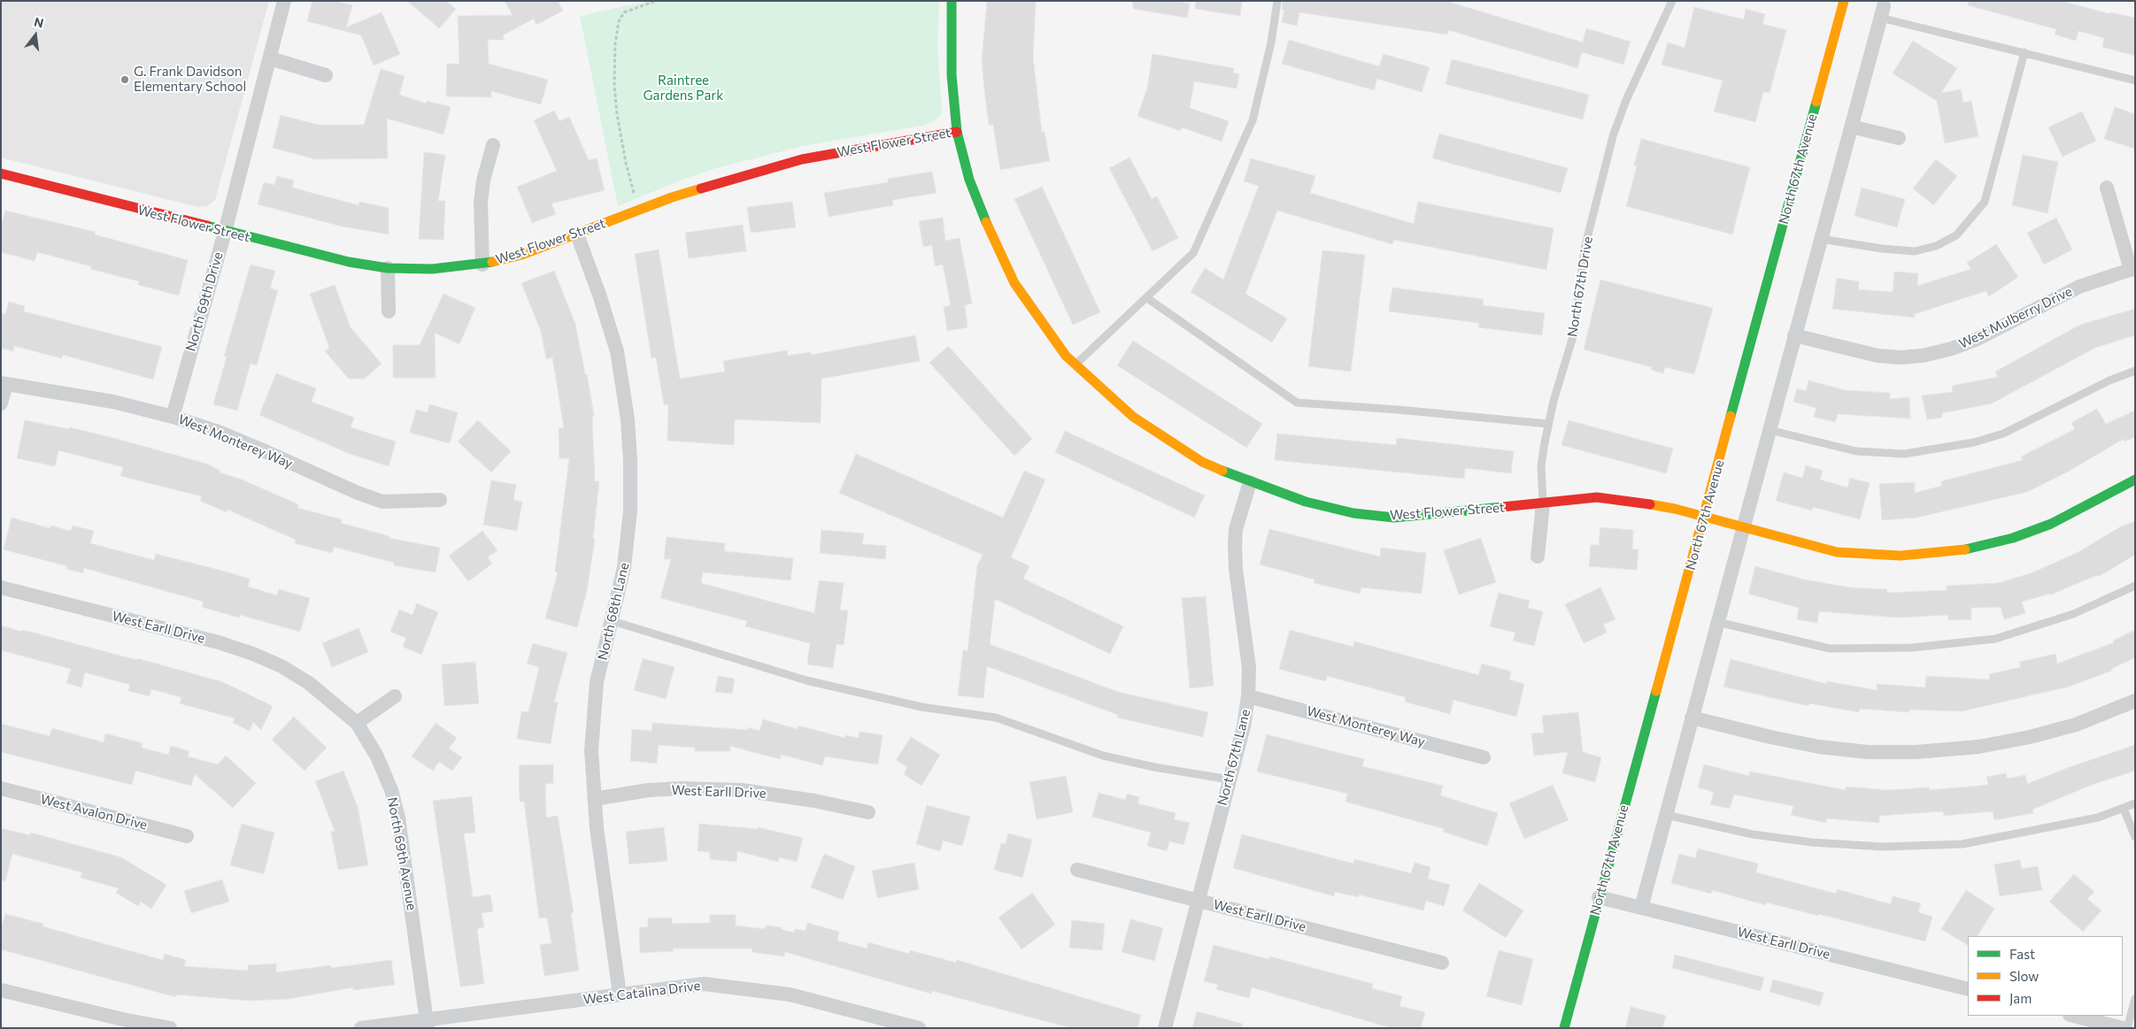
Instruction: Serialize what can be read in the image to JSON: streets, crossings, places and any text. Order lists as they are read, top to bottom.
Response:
{
  "streets": {
    "street": [
      "West Flower Street",
      "North 67th Avenue",
      "North 67th Drive",
      "North 69th Drive",
      "West Mulberry Drive",
      "West Monterey Way",
      "North 68th Lane",
      "West Earll Drive",
      "North 67th Lane",
      "West Avalon Drive",
      "North 69th Avenue",
      "West Catalina Drive"
    ]
  },
  "crossings": [
    ["West Flower Street", "North 67th Avenue"],
    ["West Flower Street", "North 67th Drive"],
    ["West Flower Street", "North 69th Drive"],
    ["West Flower Street", "North 68th Lane"],
    ["West Flower Street", "North 67th Lane"],
    ["North 67th Avenue", "West Earll Drive"],
    ["North 69th Drive", "West Monterey Way"],
    ["West Monterey Way", "North 67th Lane"],
    ["North 68th Lane", "West Earll Drive"],
    ["North 68th Lane", "West Catalina Drive"],
    ["West Earll Drive", "North 67th Lane"],
    ["West Earll Drive", "North 69th Avenue"],
    ["North 69th Avenue", "West Catalina Drive"]
  ],
  "parks": ["Raintree Gardens Park"],
  "places": ["G. Frank Davidson Elementary School"],
  "legend": ["Fast", "Slow", "Jam"],
  "north": "top"
}
